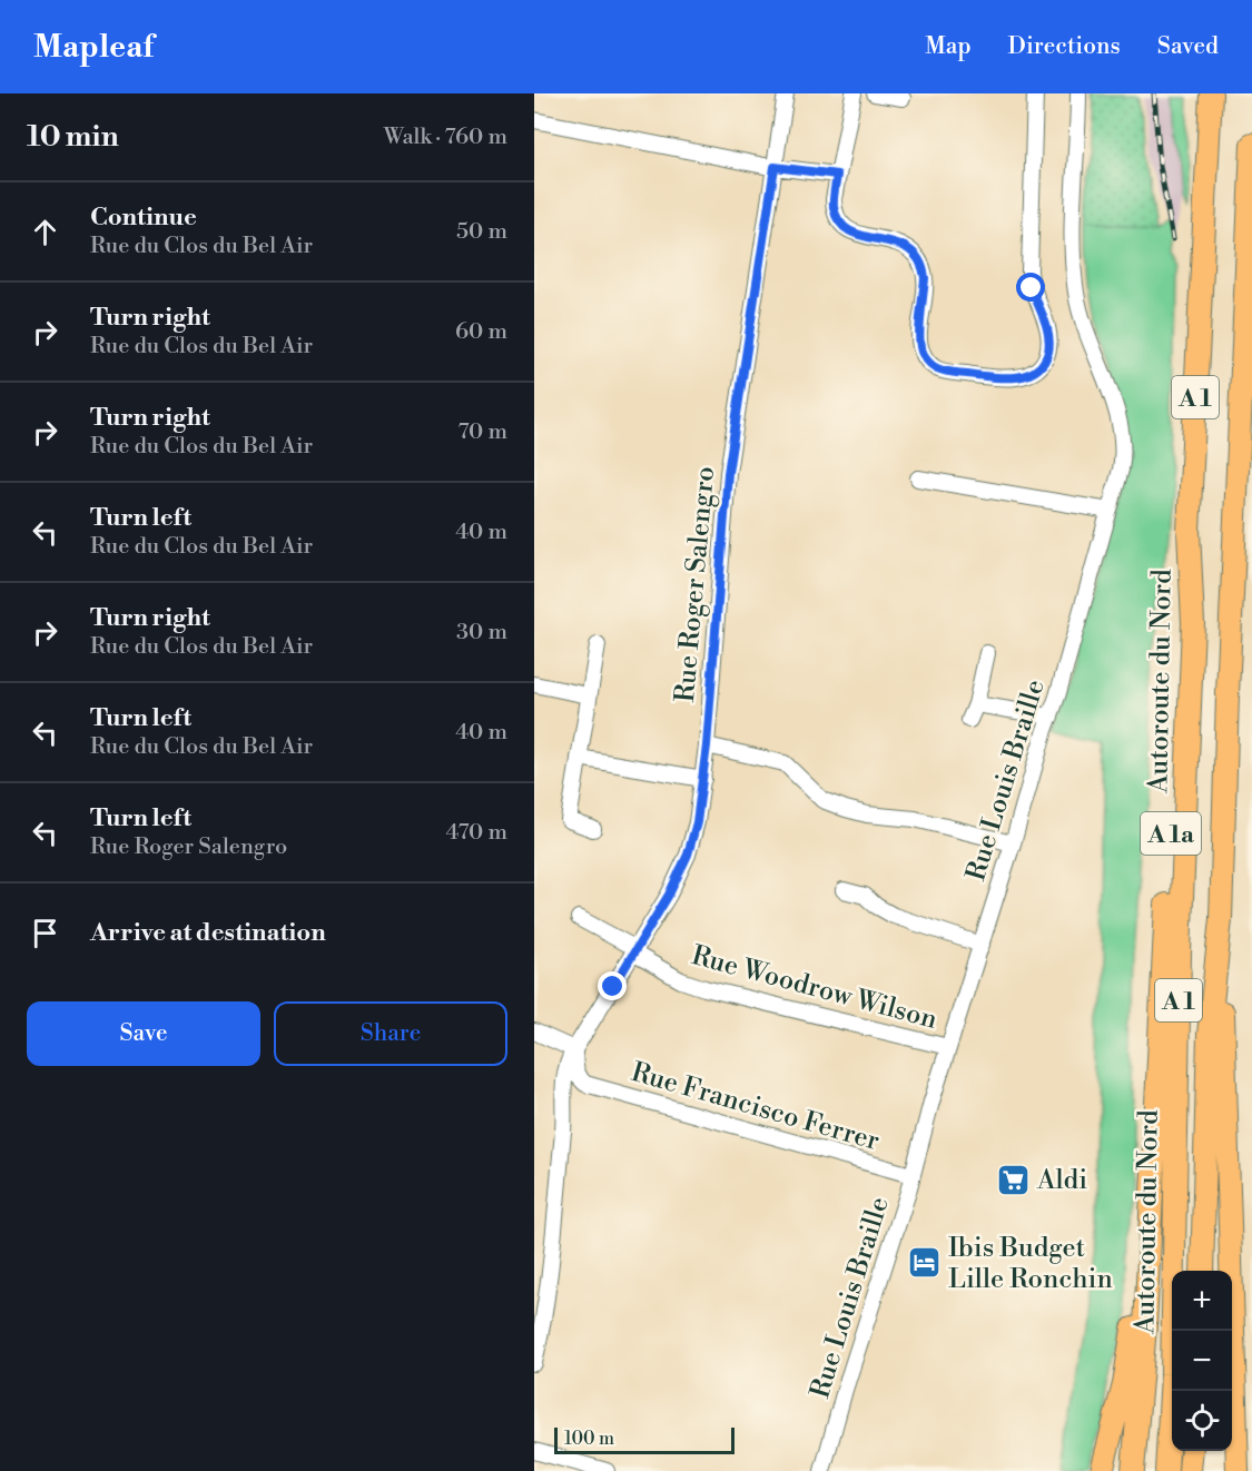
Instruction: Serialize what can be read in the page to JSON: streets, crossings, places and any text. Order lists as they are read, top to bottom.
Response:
{
  "streets": {
    "highway": ["A 1", "Autoroute du Nord", "A 1a"],
    "street": [
      "Rue Roger Salengro",
      "Rue Louis Braille",
      "Rue Woodrow Wilson",
      "Rue Francisco Ferrer"
    ]
  },
  "crossings": [
    ["Rue Roger Salengro", "Rue Woodrow Wilson"],
    ["Rue Roger Salengro", "Rue Francisco Ferrer"],
    ["Autoroute du Nord", "A 1a"],
    ["Rue Louis Braille", "Rue Woodrow Wilson"],
    ["Rue Louis Braille", "Rue Francisco Ferrer"]
  ],
  "places": {
    "supermarket": ["Aldi"],
    "hotel": ["Ibis Budget Lille Ronchin"]
  },
  "scale_bar": "100 m",
  "page": {
    "header": "Mapleaf",
    "nav": ["Map", "Directions", "Saved"],
    "heading": ["10 min", "Walk · 760 m"],
    "list": [
      ["Continue", "Rue du Clos du Bel Air", "50 m"],
      ["Turn right", "Rue du Clos du Bel Air", "60 m"],
      ["Turn right", "Rue du Clos du Bel Air", "70 m"],
      ["Turn left", "Rue du Clos du Bel Air", "40 m"],
      ["Turn right", "Rue du Clos du Bel Air", "30 m"],
      ["Turn left", "Rue du Clos du Bel Air", "40 m"],
      ["Turn left", "Rue Roger Salengro", "470 m"],
      "Arrive at destination"
    ],
    "buttons": ["Save", "Share"],
    "map_buttons": ["+", "−"],
    "scale": "100 m"
  }
}
